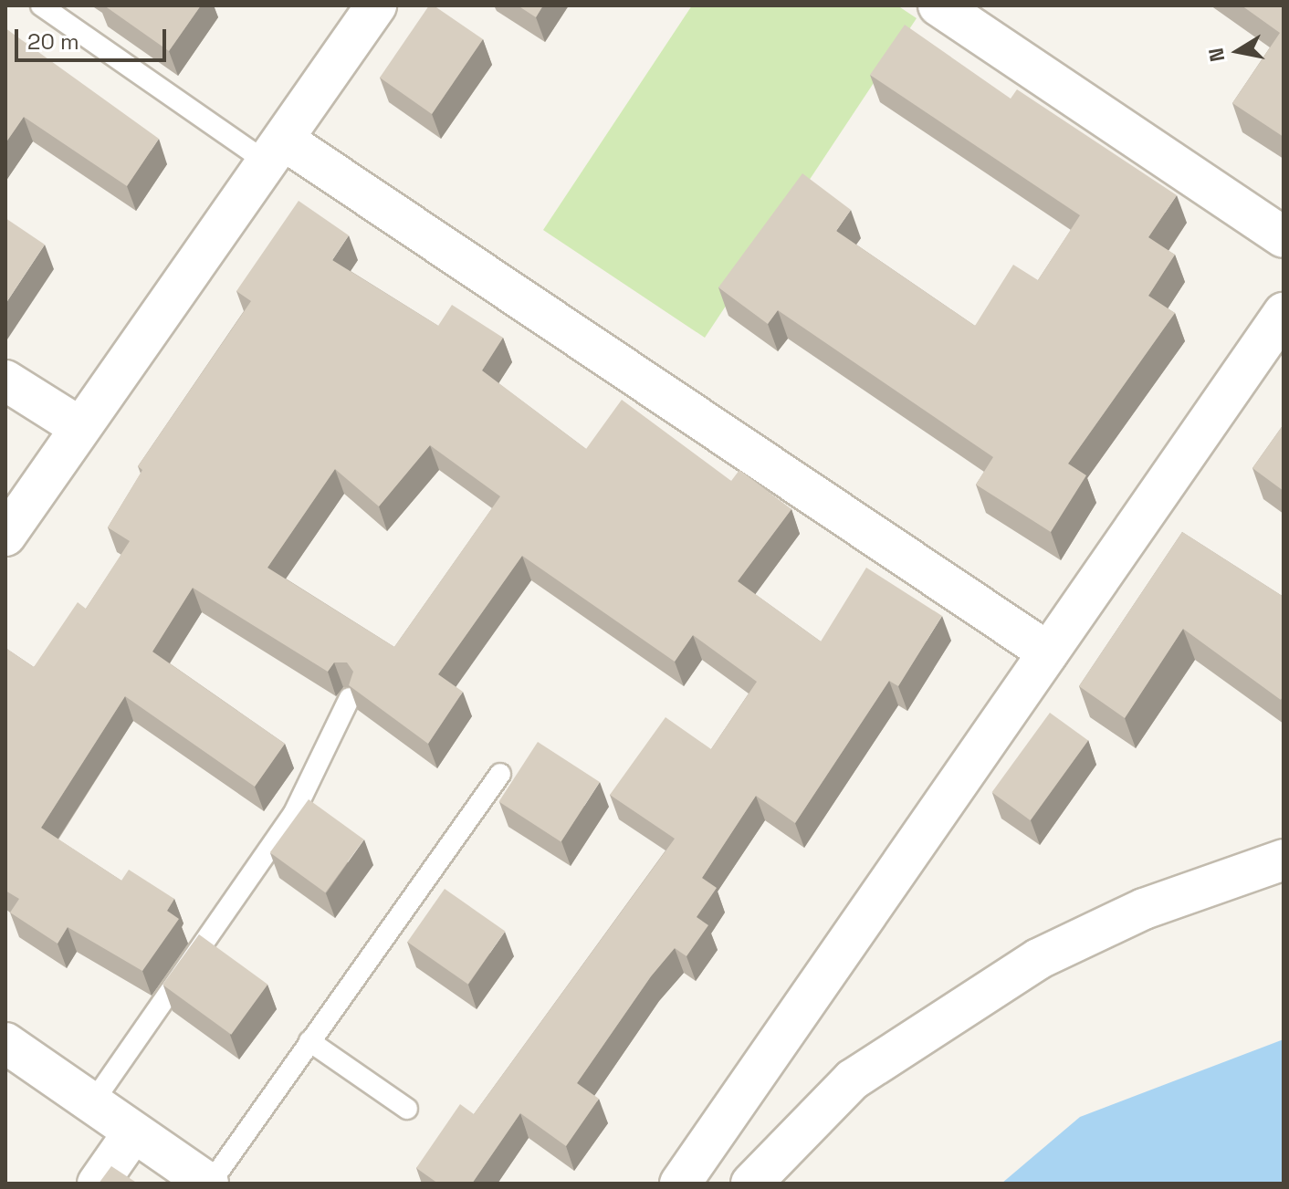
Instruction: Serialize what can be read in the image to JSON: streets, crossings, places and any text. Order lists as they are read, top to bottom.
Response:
{
  "scale_bar": "20 m",
  "north": "left"
}
